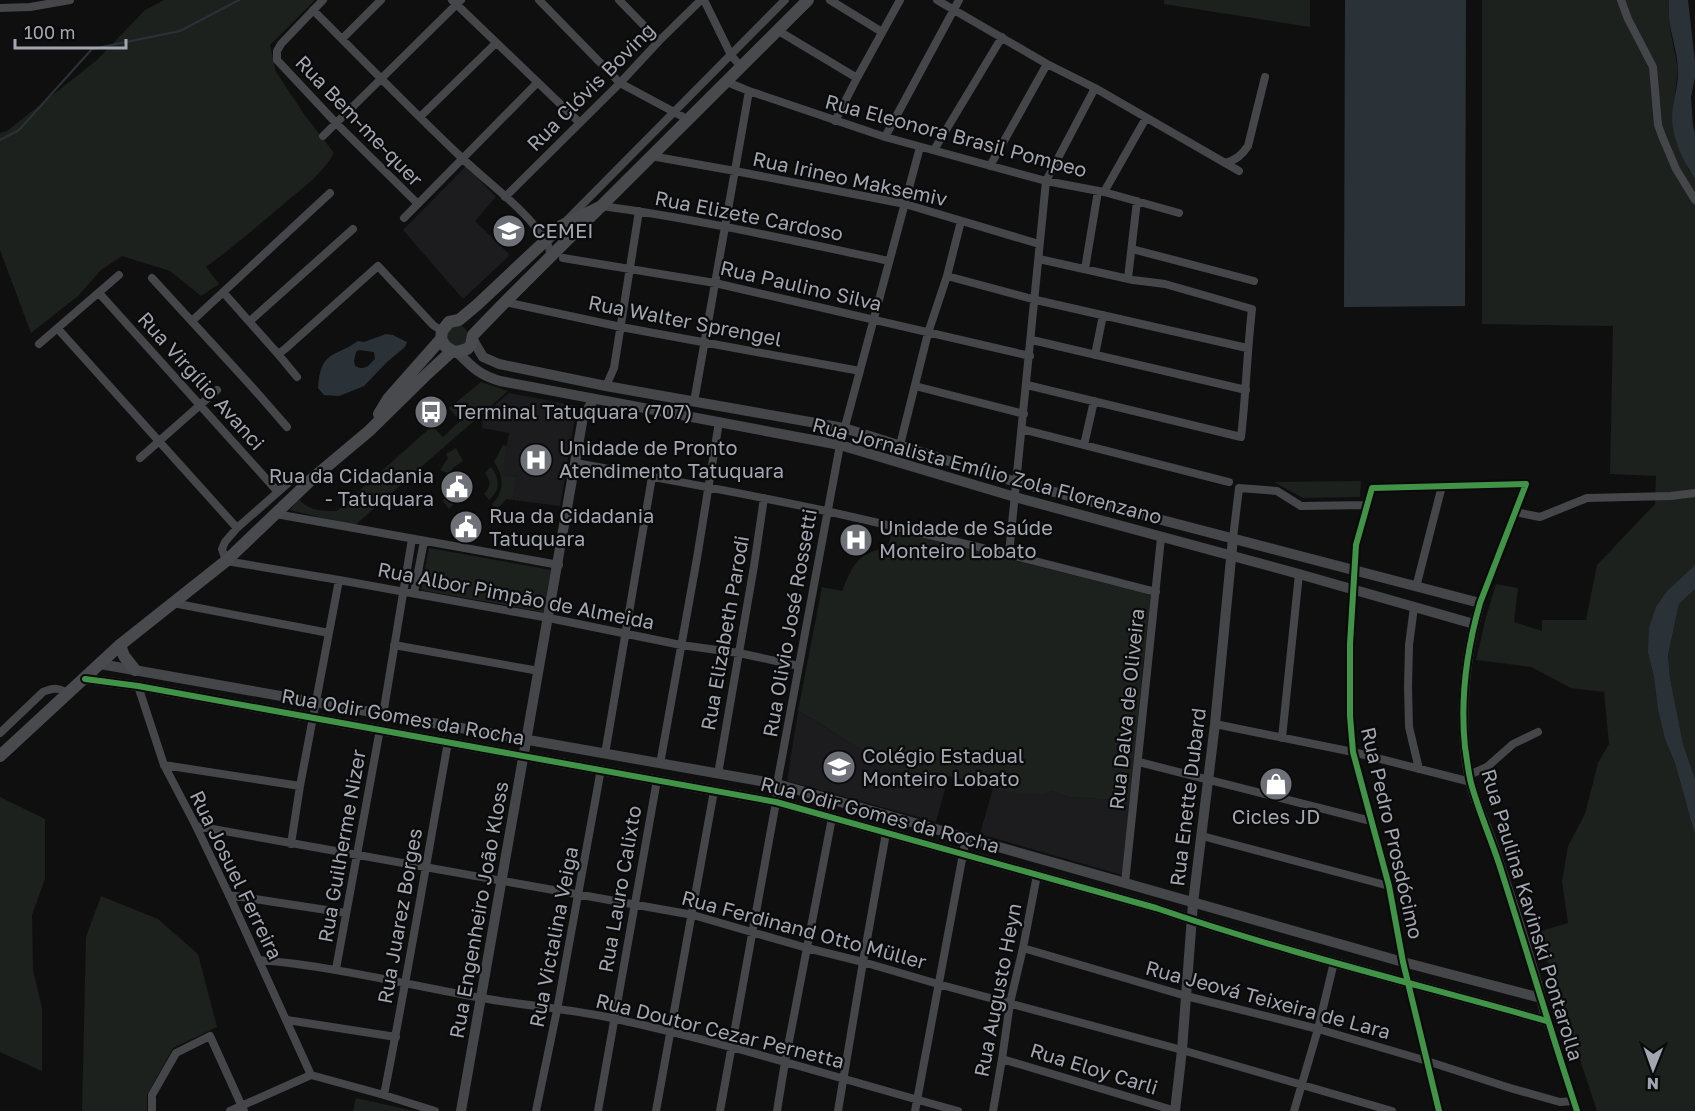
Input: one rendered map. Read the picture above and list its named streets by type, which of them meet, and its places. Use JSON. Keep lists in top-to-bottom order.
{
  "streets": {
    "street": [
      "Rua Clóvis Boving",
      "Rua Bem-me-quer",
      "Rua Eleonora Brasil Pompeo",
      "Rua Irineo Maksemiv",
      "Rua Elizete Cardoso",
      "Rua Paulino Silva",
      "Rua Walter Sprengel",
      "Rua Virgílio Avanci",
      "Rua Jornalista Emílio Zola Florenzano",
      "Rua Albor Pimpão de Almeida",
      "Rua Olivio José Rossetti",
      "Rua Elizabeth Parodi",
      "Rua Dalva de Oliveira",
      "Rua Odir Gomes da Rocha",
      "Rua Enette Dubard",
      "Rua Pedro Prosdócimo",
      "Rua Guilherme Nizer",
      "Rua Josuel Ferreira",
      "Rua Lauro Calixto",
      "Rua Engenheiro João Kloss",
      "Rua Paulina Kavinski Pontarolla",
      "Rua Juarez Borges",
      "Rua Ferdinand Otto Müller",
      "Rua Victalina Veiga",
      "Rua Augusto Heyn",
      "Rua Jeová Teixeira de Lara",
      "Rua Doutor Cezar Pernetta",
      "Rua Eloy Carli"
    ]
  },
  "crossings": [
    ["Rua Eleonora Brasil Pompeo", "Rua Olivio José Rossetti"],
    ["Rua Irineo Maksemiv", "Rua Olivio José Rossetti"],
    ["Rua Elizete Cardoso", "Rua Olivio José Rossetti"],
    ["Rua Paulino Silva", "Rua Olivio José Rossetti"],
    ["Rua Walter Sprengel", "Rua Olivio José Rossetti"],
    ["Rua Jornalista Emílio Zola Florenzano", "Rua Olivio José Rossetti"],
    ["Rua Jornalista Emílio Zola Florenzano", "Rua Dalva de Oliveira"],
    ["Rua Jornalista Emílio Zola Florenzano", "Rua Enette Dubard"],
    ["Rua Jornalista Emílio Zola Florenzano", "Rua Pedro Prosdócimo"],
    ["Rua Jornalista Emílio Zola Florenzano", "Rua Engenheiro João Kloss"],
    ["Rua Jornalista Emílio Zola Florenzano", "Rua Paulina Kavinski Pontarolla"],
    ["Rua Albor Pimpão de Almeida", "Rua Olivio José Rossetti"],
    ["Rua Albor Pimpão de Almeida", "Rua Elizabeth Parodi"],
    ["Rua Albor Pimpão de Almeida", "Rua Engenheiro João Kloss"],
    ["Rua Olivio José Rossetti", "Rua Odir Gomes da Rocha"],
    ["Rua Olivio José Rossetti", "Rua Ferdinand Otto Müller"],
    ["Rua Olivio José Rossetti", "Rua Doutor Cezar Pernetta"],
    ["Rua Elizabeth Parodi", "Rua Odir Gomes da Rocha"],
    ["Rua Dalva de Oliveira", "Rua Odir Gomes da Rocha"],
    ["Rua Odir Gomes da Rocha", "Rua Enette Dubard"],
    ["Rua Odir Gomes da Rocha", "Rua Pedro Prosdócimo"],
    ["Rua Odir Gomes da Rocha", "Rua Guilherme Nizer"],
    ["Rua Odir Gomes da Rocha", "Rua Josuel Ferreira"],
    ["Rua Odir Gomes da Rocha", "Rua Lauro Calixto"],
    ["Rua Odir Gomes da Rocha", "Rua Engenheiro João Kloss"],
    ["Rua Odir Gomes da Rocha", "Rua Paulina Kavinski Pontarolla"],
    ["Rua Odir Gomes da Rocha", "Rua Juarez Borges"],
    ["Rua Odir Gomes da Rocha", "Rua Victalina Veiga"],
    ["Rua Odir Gomes da Rocha", "Rua Augusto Heyn"],
    ["Rua Enette Dubard", "Rua Pedro Prosdócimo"],
    ["Rua Enette Dubard", "Rua Ferdinand Otto Müller"],
    ["Rua Enette Dubard", "Rua Jeová Teixeira de Lara"],
    ["Rua Enette Dubard", "Rua Eloy Carli"],
    ["Rua Pedro Prosdócimo", "Rua Paulina Kavinski Pontarolla"],
    ["Rua Pedro Prosdócimo", "Rua Jeová Teixeira de Lara"],
    ["Rua Guilherme Nizer", "Rua Ferdinand Otto Müller"],
    ["Rua Guilherme Nizer", "Rua Doutor Cezar Pernetta"],
    ["Rua Josuel Ferreira", "Rua Ferdinand Otto Müller"],
    ["Rua Josuel Ferreira", "Rua Doutor Cezar Pernetta"],
    ["Rua Lauro Calixto", "Rua Ferdinand Otto Müller"],
    ["Rua Lauro Calixto", "Rua Doutor Cezar Pernetta"],
    ["Rua Engenheiro João Kloss", "Rua Ferdinand Otto Müller"],
    ["Rua Engenheiro João Kloss", "Rua Doutor Cezar Pernetta"],
    ["Rua Paulina Kavinski Pontarolla", "Rua Jeová Teixeira de Lara"],
    ["Rua Juarez Borges", "Rua Ferdinand Otto Müller"],
    ["Rua Juarez Borges", "Rua Doutor Cezar Pernetta"],
    ["Rua Ferdinand Otto Müller", "Rua Victalina Veiga"],
    ["Rua Ferdinand Otto Müller", "Rua Augusto Heyn"],
    ["Rua Victalina Veiga", "Rua Doutor Cezar Pernetta"],
    ["Rua Augusto Heyn", "Rua Jeová Teixeira de Lara"],
    ["Rua Augusto Heyn", "Rua Eloy Carli"]
  ],
  "places": {
    "school or university": ["CEMEI", "Colégio Estadual Monteiro Lobato"],
    "bus stop": ["Terminal Tatuquara (707)"],
    "hospital": ["Unidade de Pronto Atendimento Tatuquara", "Unidade de Saúde Monteiro Lobato"],
    "public building": ["Rua da Cidadania - Tatuquara", "Rua da Cidadania Tatuquara"],
    "shop": ["Cicles JD"]
  },
  "scale_bar": "100 m",
  "north": "bottom"
}
